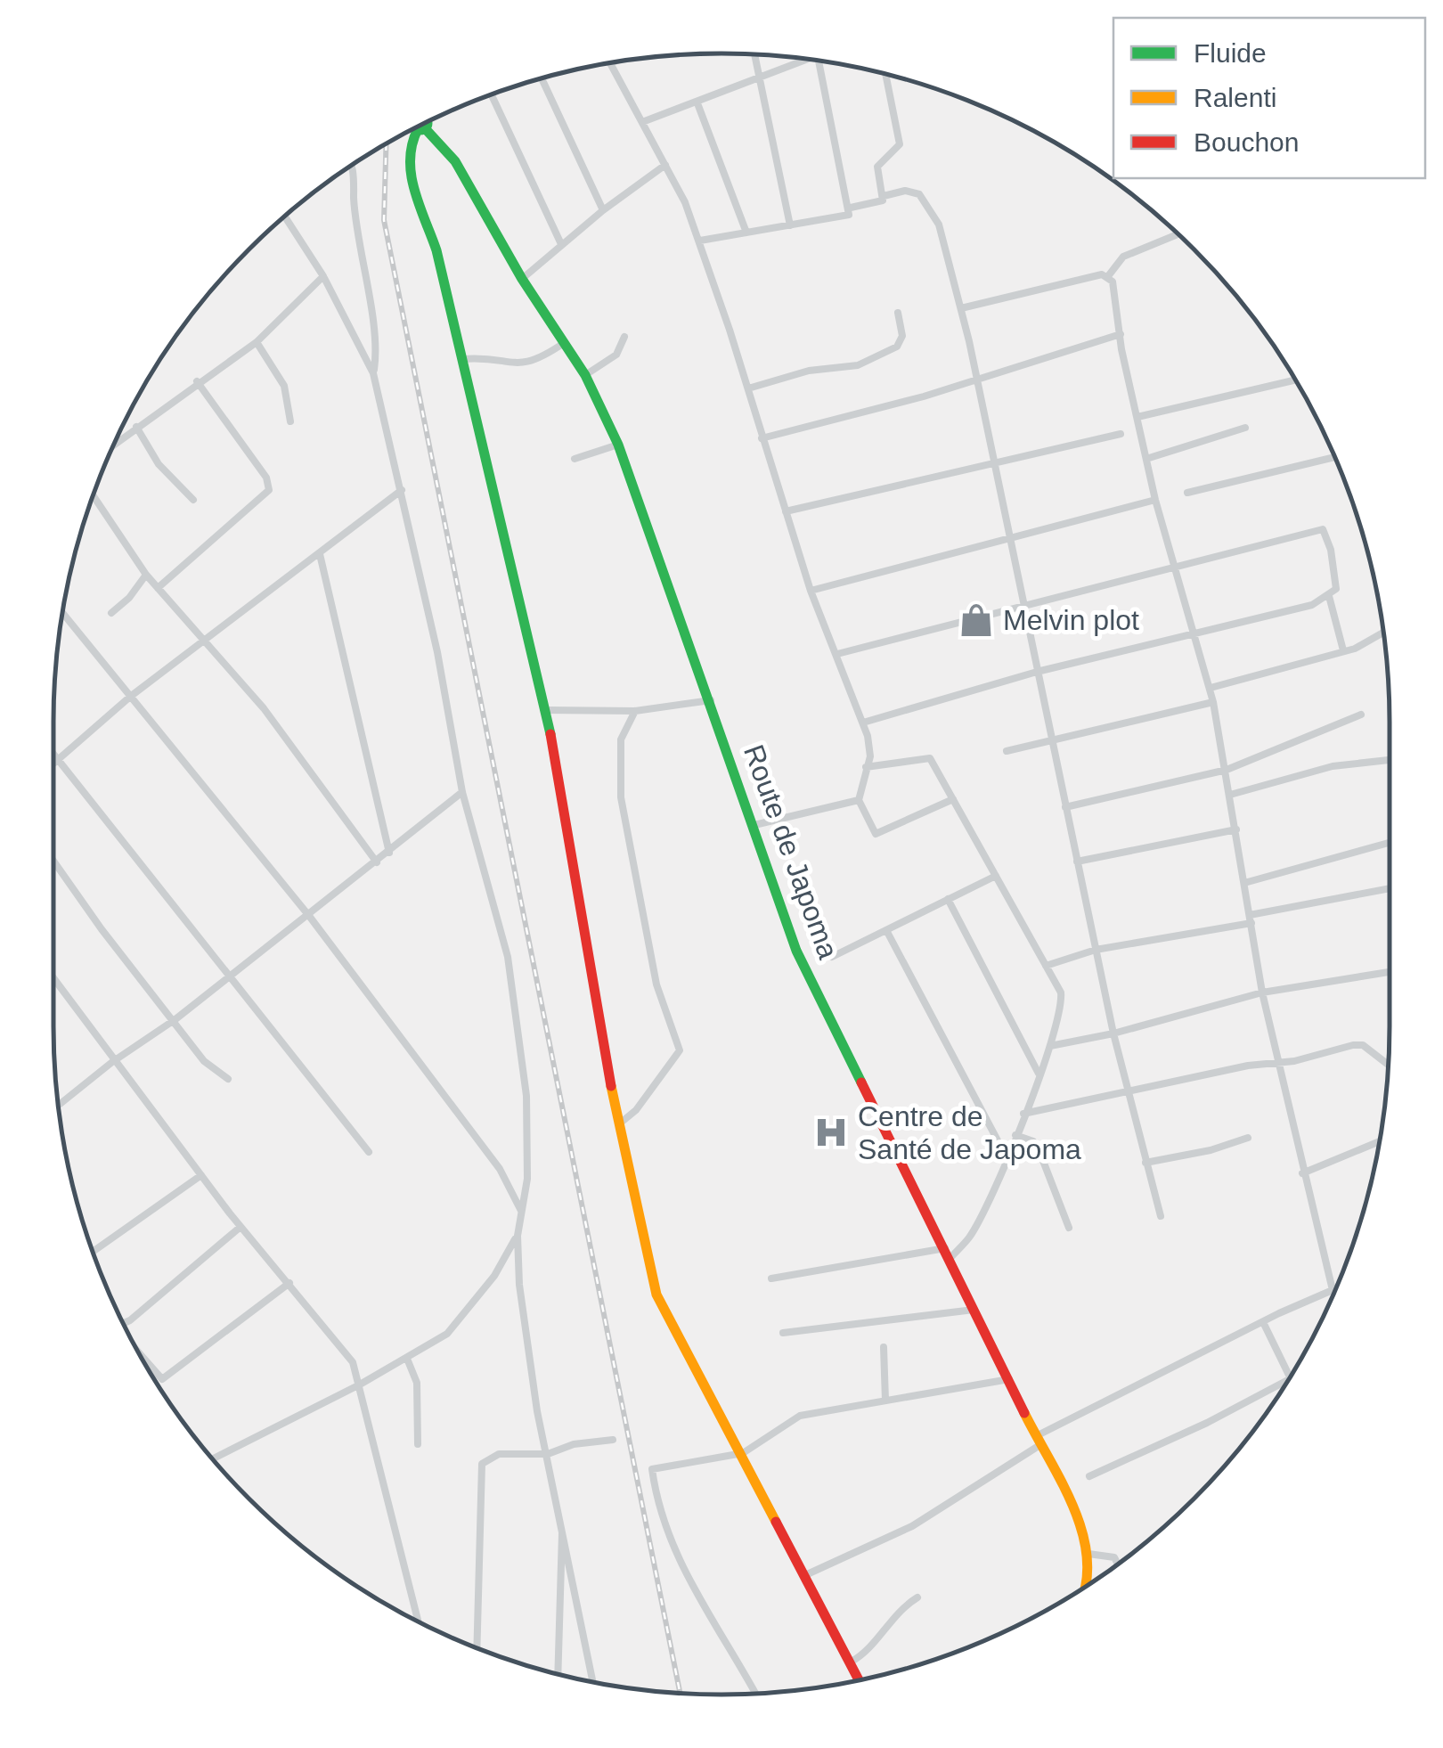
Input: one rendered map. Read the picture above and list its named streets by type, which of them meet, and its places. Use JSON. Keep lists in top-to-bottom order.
{
  "streets": {
    "street": ["Route de Japoma"]
  },
  "places": {
    "shop": ["Melvin plot"],
    "hospital": ["Centre de Santé de Japoma"]
  },
  "legend": ["Fluide", "Ralenti", "Bouchon"]
}
